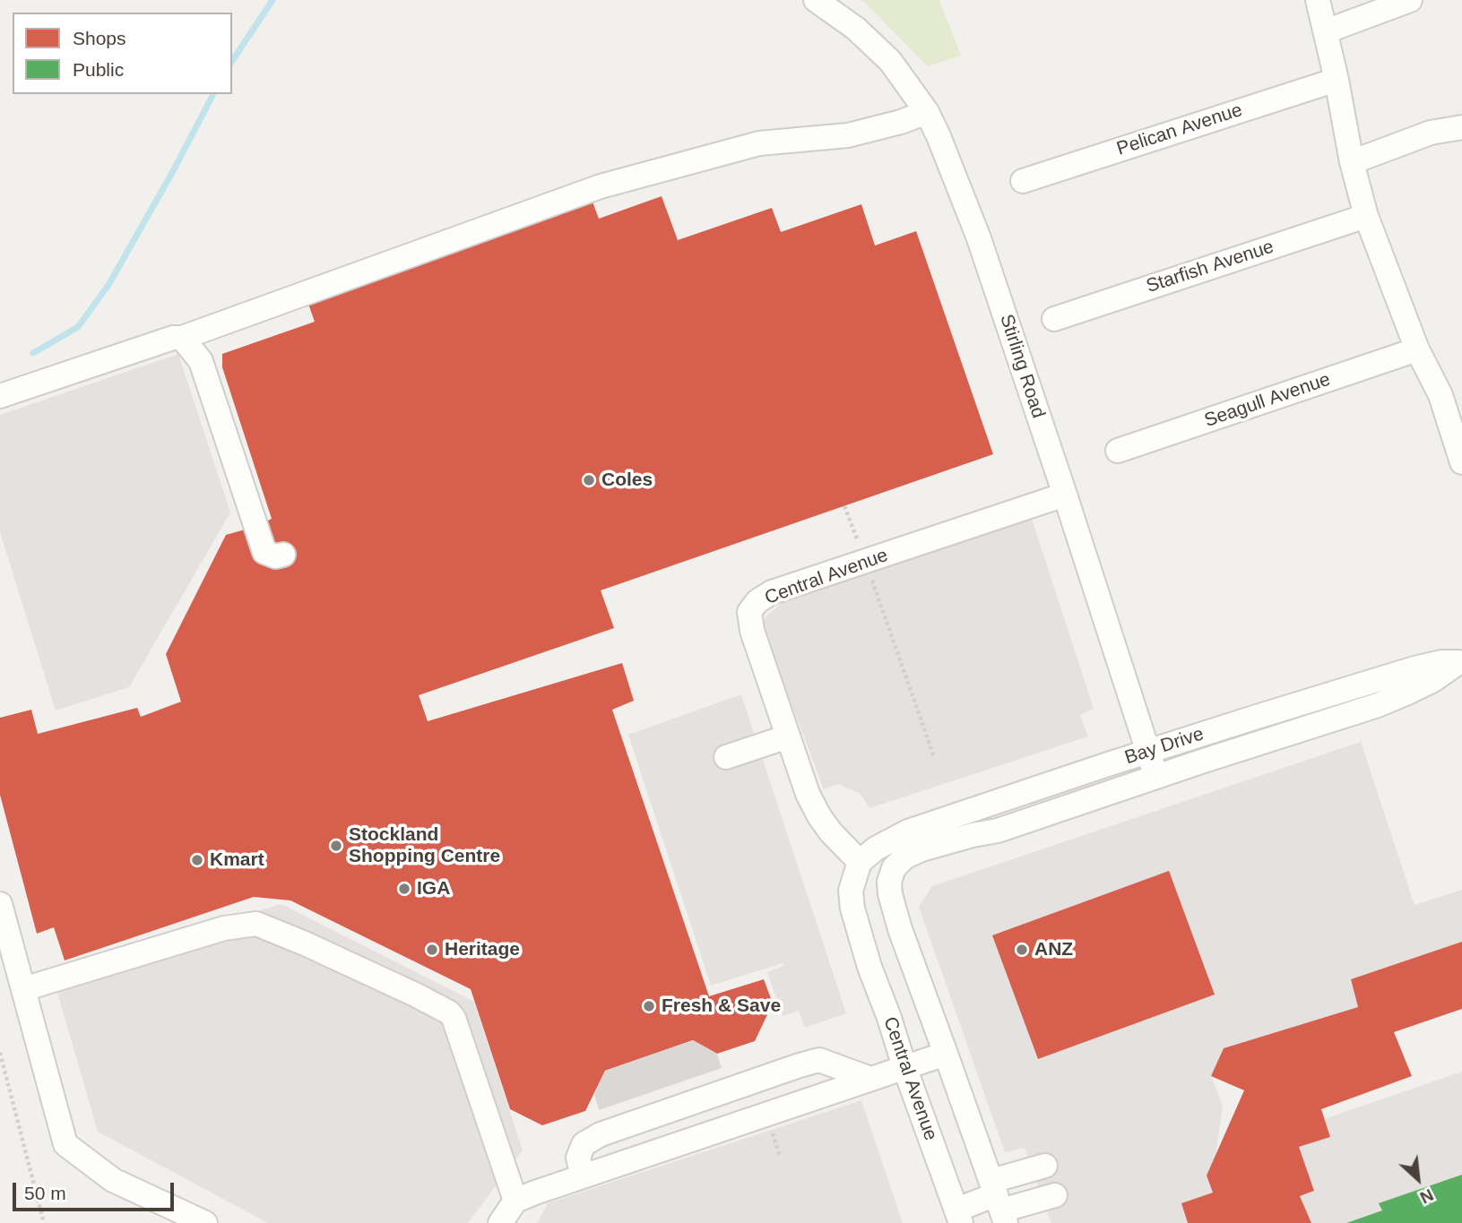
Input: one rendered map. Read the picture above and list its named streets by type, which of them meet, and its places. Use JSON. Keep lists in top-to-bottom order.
{
  "streets": {
    "street": [
      "Pelican Avenue",
      "Starfish Avenue",
      "Stirling Road",
      "Seagull Avenue",
      "Central Avenue",
      "Bay Drive"
    ]
  },
  "crossings": [
    ["Stirling Road", "Central Avenue"],
    ["Stirling Road", "Bay Drive"],
    ["Central Avenue", "Bay Drive"]
  ],
  "places": [
    "Coles",
    "Stockland Shopping Centre",
    "Kmart",
    "IGA",
    "Heritage",
    "ANZ",
    "Fresh & Save"
  ],
  "legend": ["Shops", "Public"],
  "scale_bar": "50 m",
  "north": "bottom right"
}
